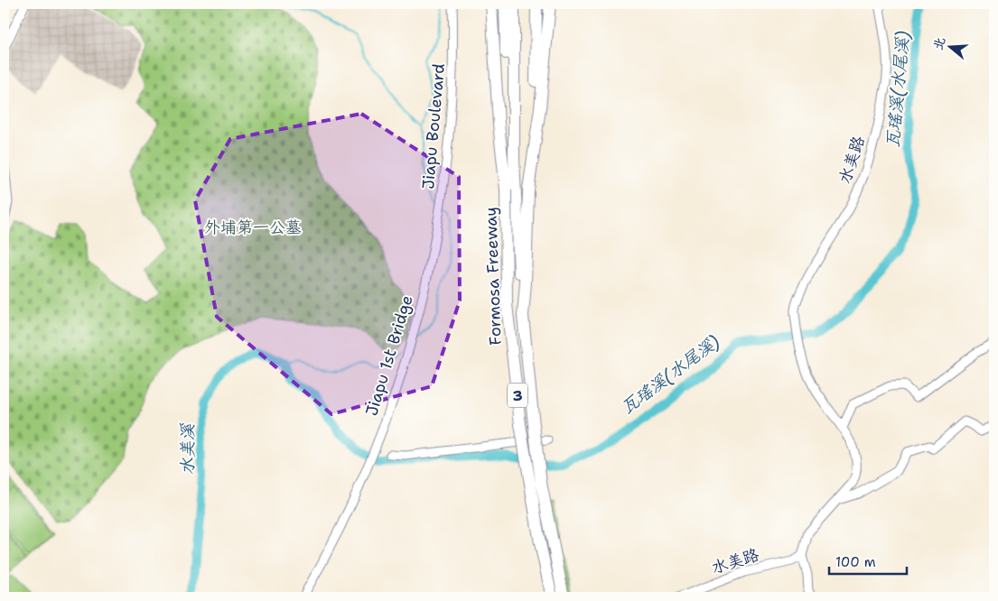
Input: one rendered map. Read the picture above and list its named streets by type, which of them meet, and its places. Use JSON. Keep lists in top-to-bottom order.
{
  "streets": {
    "highway": ["Formosa Freeway", "3"],
    "street": ["Jiapu Boulevard", "水美路", "Jiapu 1st Bridge"]
  },
  "crossings": [
    ["Jiapu Boulevard", "Jiapu 1st Bridge"]
  ],
  "water": ["瓦瑤溪(水尾溪)", "水美溪"],
  "parks": ["外埔第一公墓"],
  "scale_bar": "100 m",
  "north": "left"
}
